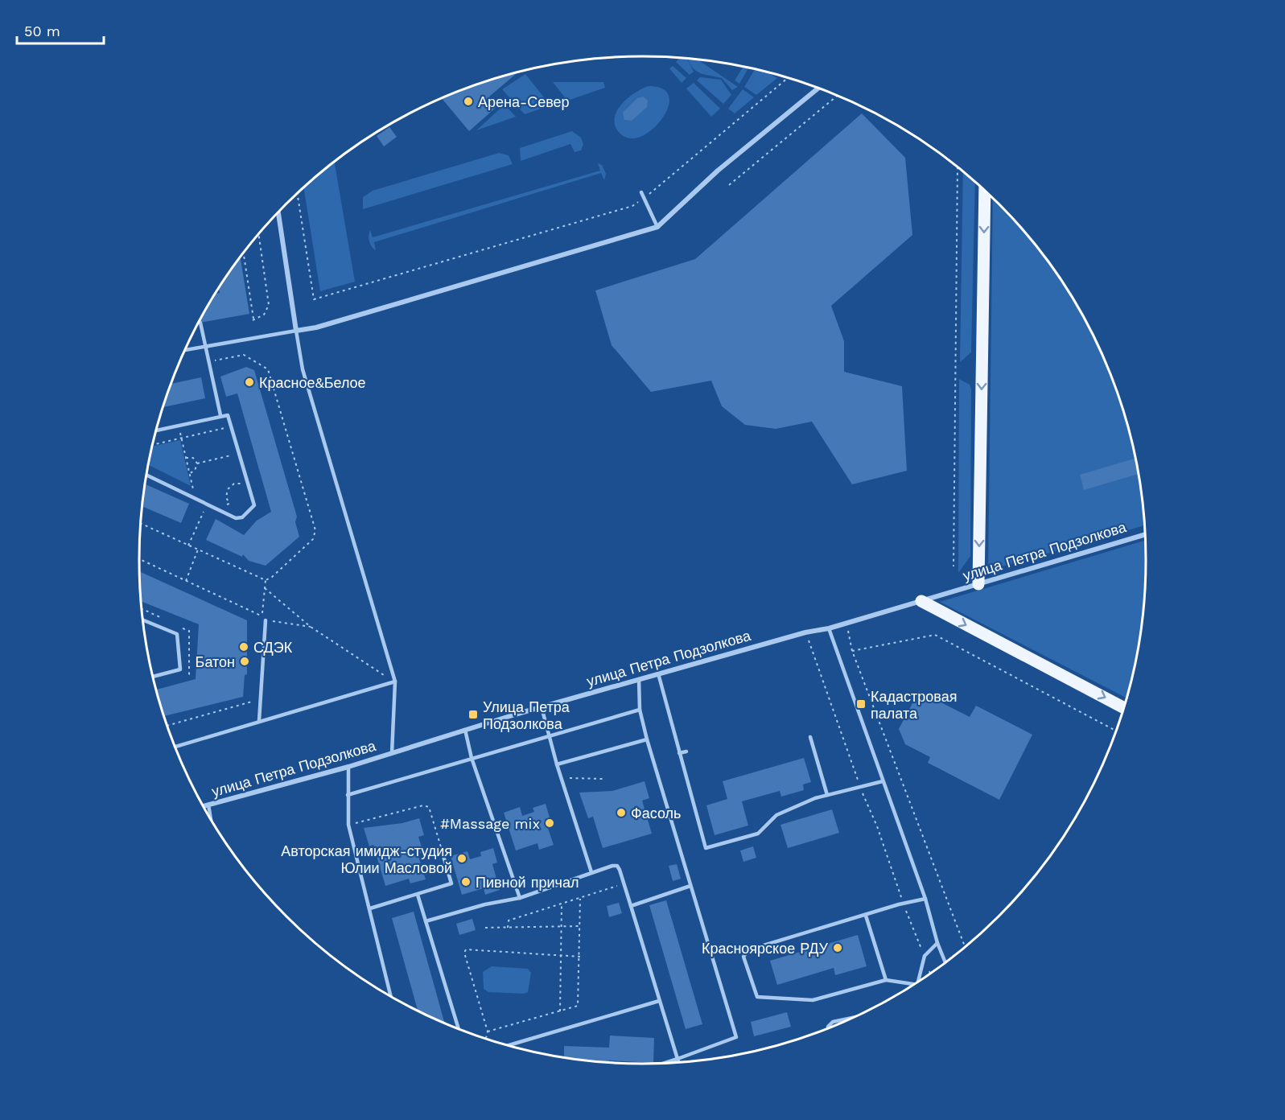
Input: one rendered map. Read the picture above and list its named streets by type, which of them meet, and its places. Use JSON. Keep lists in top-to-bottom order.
{
  "streets": {
    "street": ["улица Петра Подзолкова"]
  },
  "places": {
    "other": [
      "Арена-Север",
      "Красное&Белое",
      "СДЭК",
      "Батон",
      "Фасоль",
      "#Massage mix",
      "Авторская имидж-студия Юлии Масловой",
      "Пивной причал",
      "Красноярское РДУ"
    ],
    "transit": ["Кадастровая палата", "Улица Петра Подзолкова"]
  },
  "scale_bar": "50 m"
}
